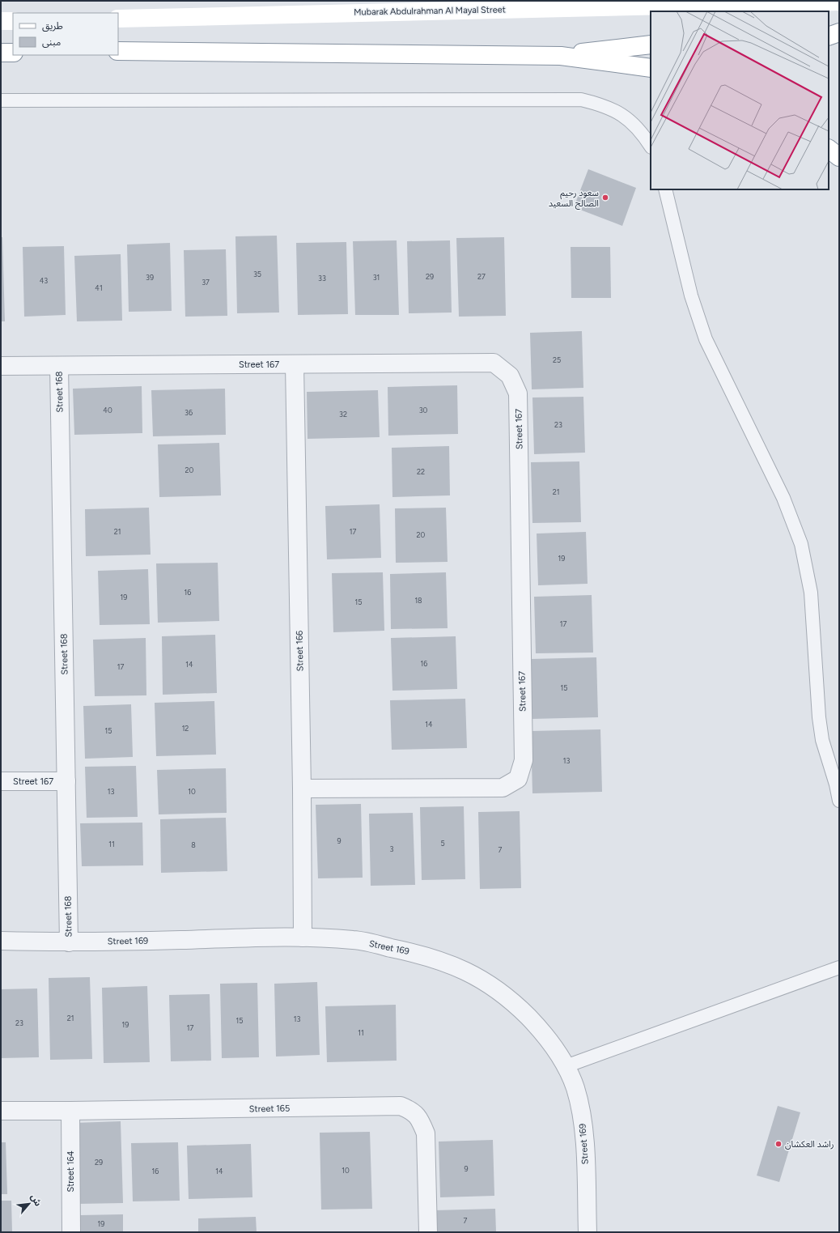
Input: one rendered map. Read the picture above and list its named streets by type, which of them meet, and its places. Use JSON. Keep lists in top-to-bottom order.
{
  "streets": {
    "main road": ["Mubarak Abdulrahman Al Mayal Street"],
    "street": [
      "Street 167",
      "Street 168",
      "Street 166",
      "Street 169",
      "Street 165",
      "Street 164"
    ]
  },
  "crossings": [
    ["Street 167", "Street 168"],
    ["Street 167", "Street 166"],
    ["Street 168", "Street 169"],
    ["Street 166", "Street 169"],
    ["Street 165", "Street 164"]
  ],
  "places": ["سعود رحيم الصالح السعيد", "راشد العكشان"],
  "house_numbers": [
    "35",
    "29",
    "27",
    "39",
    "31",
    "33",
    "43",
    "37",
    "41",
    "25",
    "40",
    "30",
    "36",
    "32",
    "23",
    "20",
    "22",
    "21",
    "21",
    "17",
    "20",
    "19",
    "16",
    "19",
    "18",
    "15",
    "17",
    "16",
    "14",
    "17",
    "15",
    "14",
    "12",
    "15",
    "13",
    "13",
    "10",
    "9",
    "5",
    "11",
    "8",
    "3",
    "7",
    "21",
    "13",
    "15",
    "23",
    "19",
    "17",
    "11",
    "29",
    "9",
    "10",
    "16",
    "14",
    "7",
    "19"
  ],
  "legend": ["طريق", "مبنى"],
  "north": "top right"
}
